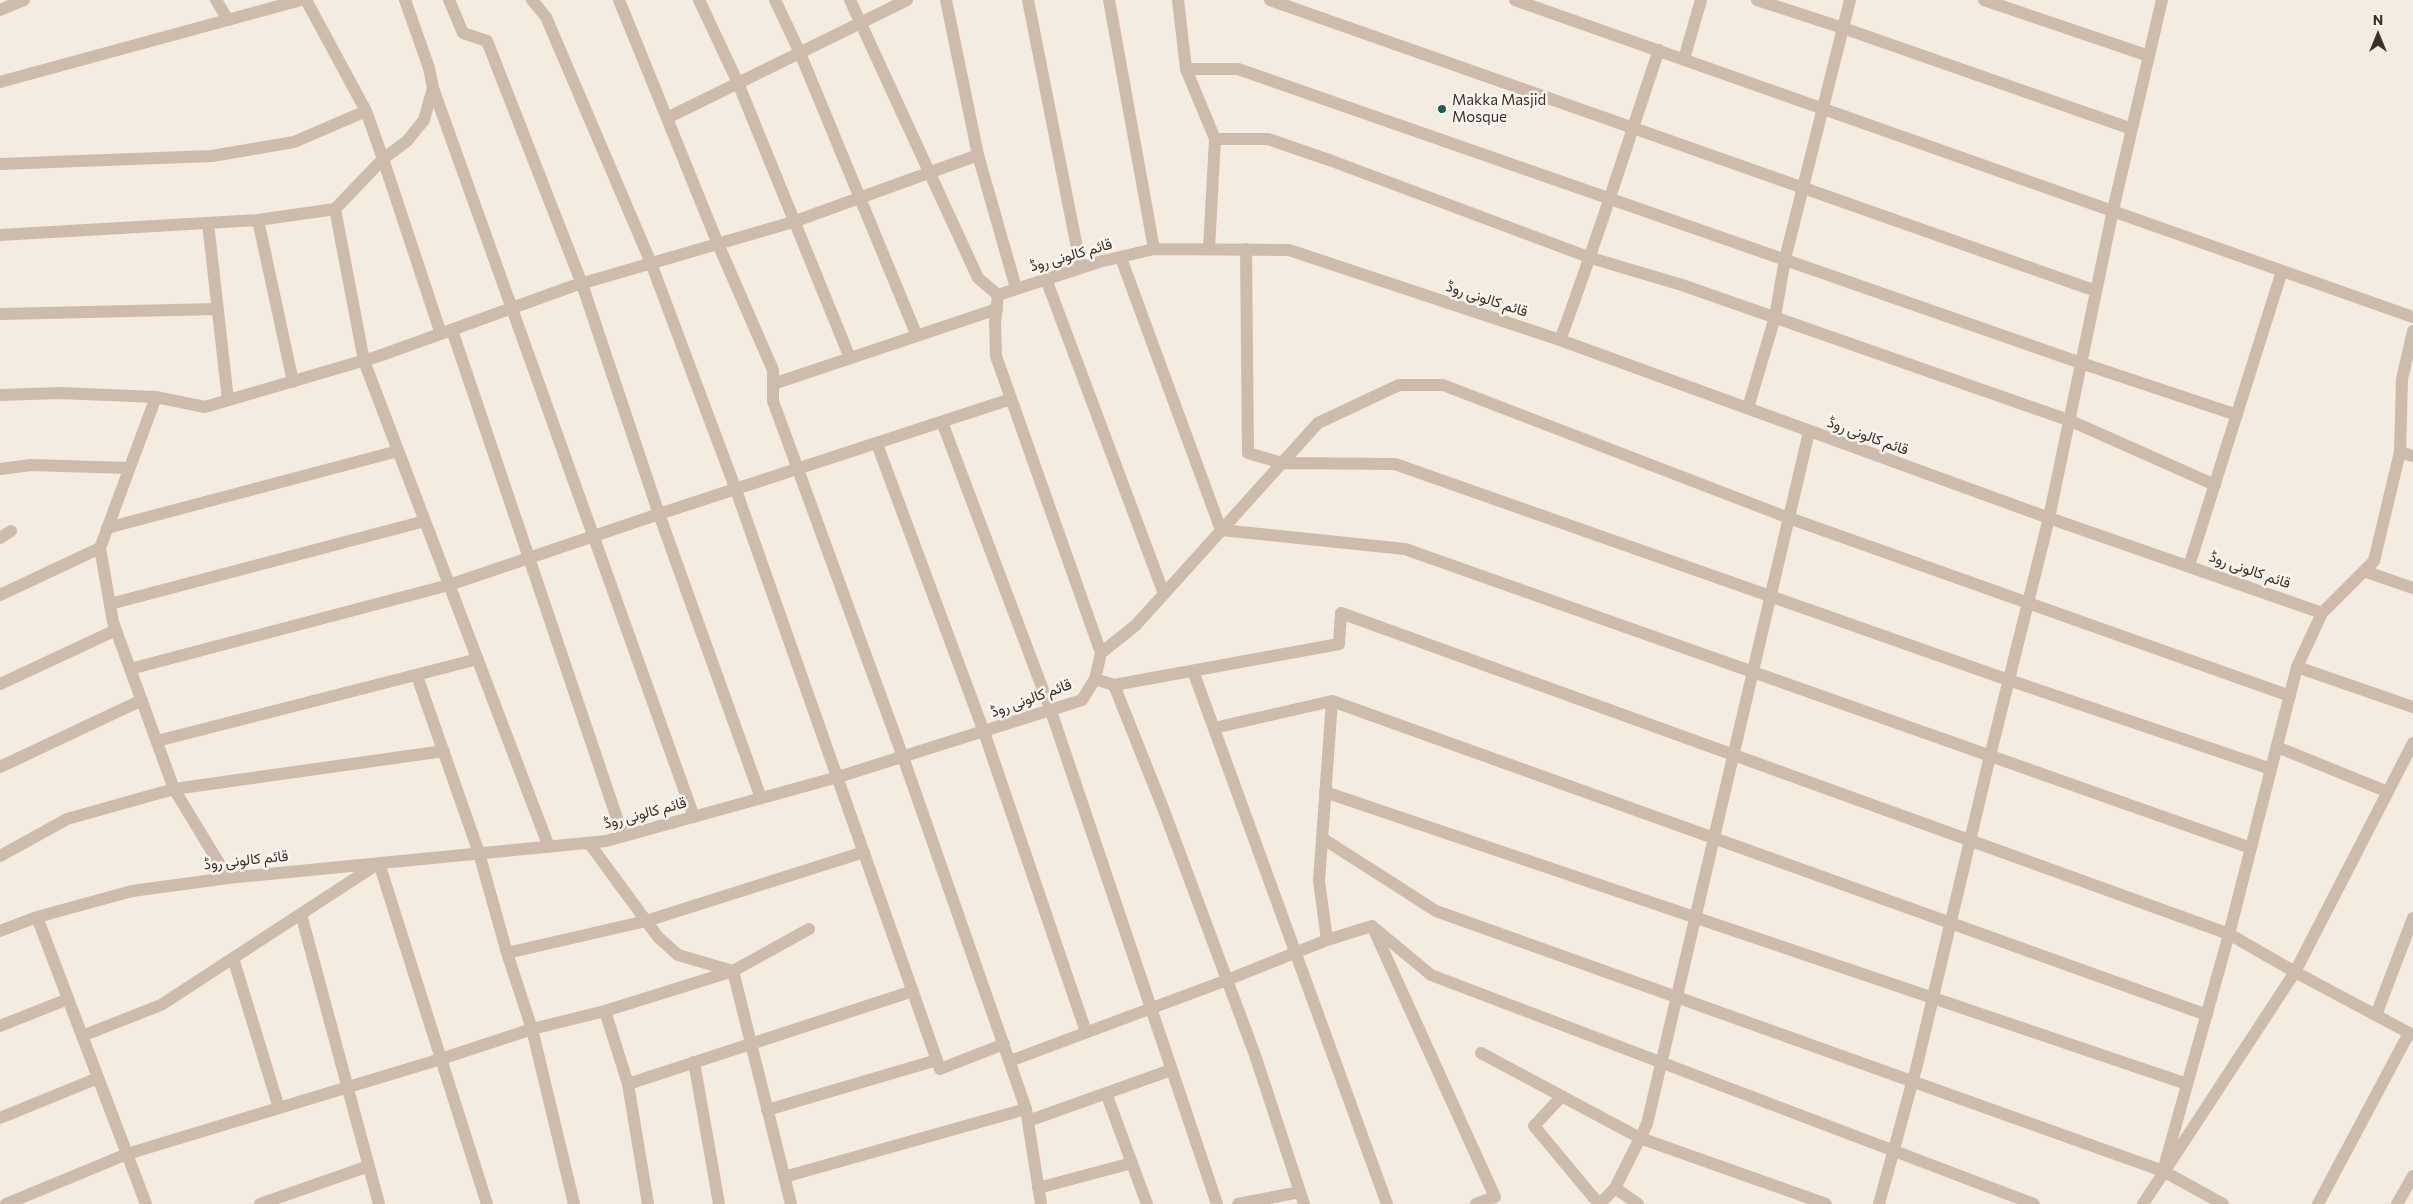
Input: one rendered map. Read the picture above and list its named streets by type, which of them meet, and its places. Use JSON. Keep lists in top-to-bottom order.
{
  "streets": {
    "street": ["قائم کالونی روڈ"]
  },
  "places": ["Makka Masjid Mosque"],
  "north": "top"
}
